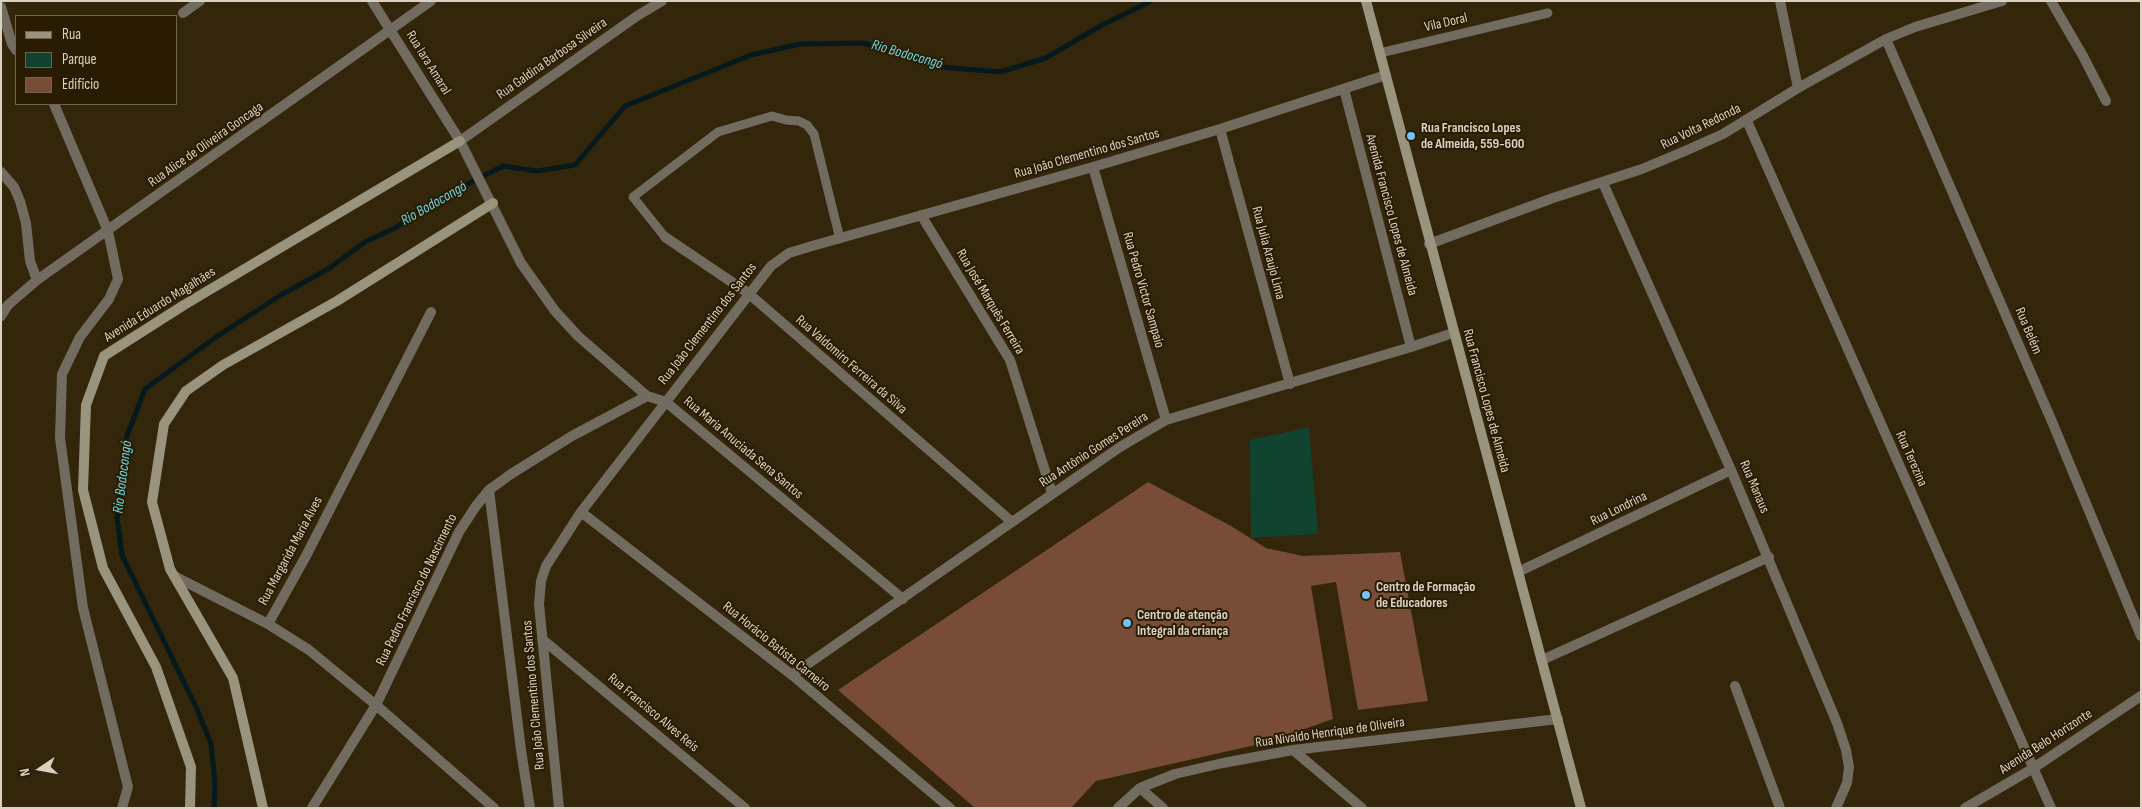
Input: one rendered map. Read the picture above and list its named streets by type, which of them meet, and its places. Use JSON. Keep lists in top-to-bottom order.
{
  "streets": {
    "street": [
      "Rua Galdina Barbosa Silveira",
      "Rua Iara Amaral",
      "Rua Volta Redonda",
      "Rua Alice de Oliveira Goncaga",
      "Rua João Clementino dos Santos",
      "Avenida Francisco Lopes de Almeida",
      "Rua Julia Araujo Lima",
      "Rua Pedro Victor Sampaio",
      "Rua José Marquês Ferreira",
      "Avenida Eduardo Magalhães",
      "Rua Belém",
      "Rua Valdomiro Ferreira da Silva",
      "Rua Francisco Lopes de Almeida",
      "Rua Maria Anuciada Sena Santos",
      "Rua Antônio Gomes Pereira",
      "Rua Terezina",
      "Rua Manaus",
      "Rua Londrina",
      "Rua Margarida Maria Alves",
      "Rua Pedro Francisco do Nascimento",
      "Rua Horácio Batista Carneiro",
      "Rua Francisco Alves Reis",
      "Rua Nivaldo Henrique de Oliveira",
      "Avenida Belo Horizonte"
    ],
    "lane": ["Vila Doral"]
  },
  "crossings": [
    ["Vila Doral", "Rua Francisco Lopes de Almeida"],
    ["Rua Galdina Barbosa Silveira", "Rua Iara Amaral"],
    ["Rua Galdina Barbosa Silveira", "Avenida Eduardo Magalhães"],
    ["Rua Galdina Barbosa Silveira", "Rua Maria Anuciada Sena Santos"],
    ["Rua Iara Amaral", "Rua Alice de Oliveira Goncaga"],
    ["Rua Iara Amaral", "Avenida Eduardo Magalhães"],
    ["Rua Iara Amaral", "Rua Maria Anuciada Sena Santos"],
    ["Rua Volta Redonda", "Rua Belém"],
    ["Rua Volta Redonda", "Rua Francisco Lopes de Almeida"],
    ["Rua Volta Redonda", "Rua Terezina"],
    ["Rua Volta Redonda", "Rua Manaus"],
    ["Rua João Clementino dos Santos", "Avenida Francisco Lopes de Almeida"],
    ["Rua João Clementino dos Santos", "Rua Julia Araujo Lima"],
    ["Rua João Clementino dos Santos", "Rua Pedro Victor Sampaio"],
    ["Rua João Clementino dos Santos", "Rua José Marquês Ferreira"],
    ["Rua João Clementino dos Santos", "Rua Valdomiro Ferreira da Silva"],
    ["Rua João Clementino dos Santos", "Rua Francisco Lopes de Almeida"],
    ["Rua João Clementino dos Santos", "Rua Maria Anuciada Sena Santos"],
    ["Rua João Clementino dos Santos", "Rua Horácio Batista Carneiro"],
    ["Rua João Clementino dos Santos", "Rua Francisco Alves Reis"],
    ["Avenida Francisco Lopes de Almeida", "Rua Antônio Gomes Pereira"],
    ["Rua Julia Araujo Lima", "Rua Antônio Gomes Pereira"],
    ["Rua Pedro Victor Sampaio", "Rua Antônio Gomes Pereira"],
    ["Rua José Marquês Ferreira", "Rua Antônio Gomes Pereira"],
    ["Avenida Eduardo Magalhães", "Rua Maria Anuciada Sena Santos"],
    ["Rua Valdomiro Ferreira da Silva", "Rua Antônio Gomes Pereira"],
    ["Rua Francisco Lopes de Almeida", "Rua Antônio Gomes Pereira"],
    ["Rua Francisco Lopes de Almeida", "Rua Londrina"],
    ["Rua Francisco Lopes de Almeida", "Rua Nivaldo Henrique de Oliveira"],
    ["Rua Maria Anuciada Sena Santos", "Rua Antônio Gomes Pereira"],
    ["Rua Maria Anuciada Sena Santos", "Rua Pedro Francisco do Nascimento"],
    ["Rua Antônio Gomes Pereira", "Rua Horácio Batista Carneiro"],
    ["Rua Terezina", "Avenida Belo Horizonte"],
    ["Rua Manaus", "Rua Londrina"],
    ["Rua Margarida Maria Alves", "Rua Pedro Francisco do Nascimento"]
  ],
  "water": ["Rio Bodocongó"],
  "places": ["Rua Francisco Lopes de Almeida, 559-600", "Centro de Formação de Educadores", "Centro de atenção Integral da criança"],
  "legend": ["Rua", "Parque", "Edifício"],
  "north": "left"
}
